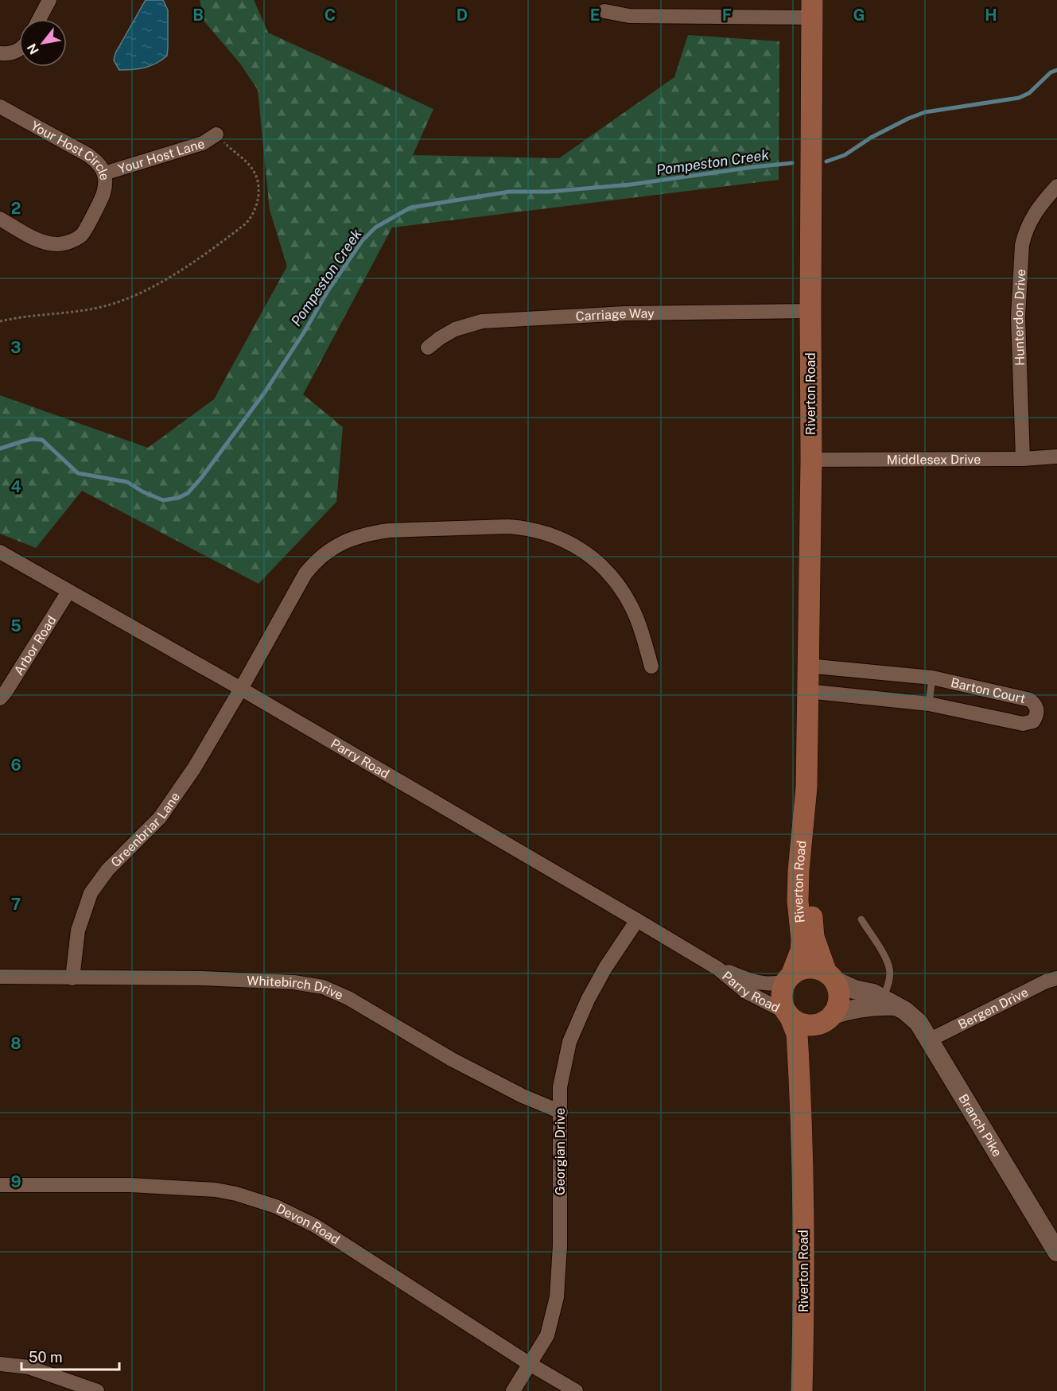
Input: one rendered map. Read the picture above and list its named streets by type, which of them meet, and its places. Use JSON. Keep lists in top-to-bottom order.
{
  "streets": {
    "main road": ["Riverton Road"],
    "street": [
      "Your Host Circle",
      "Your Host Lane",
      "Carriage Way",
      "Hunterdon Drive",
      "Middlesex Drive",
      "Arbor Road",
      "Barton Court",
      "Parry Road",
      "Greenbriar Lane",
      "Whitebirch Drive",
      "Bergen Drive",
      "Branch Pike",
      "Georgian Drive",
      "Devon Road"
    ]
  },
  "crossings": [
    ["Your Host Circle", "Your Host Lane"],
    ["Carriage Way", "Riverton Road"],
    ["Hunterdon Drive", "Middlesex Drive"],
    ["Riverton Road", "Middlesex Drive"],
    ["Riverton Road", "Barton Court"],
    ["Riverton Road", "Parry Road"],
    ["Riverton Road", "Branch Pike"],
    ["Arbor Road", "Parry Road"],
    ["Parry Road", "Greenbriar Lane"],
    ["Parry Road", "Branch Pike"],
    ["Parry Road", "Georgian Drive"],
    ["Greenbriar Lane", "Whitebirch Drive"],
    ["Whitebirch Drive", "Georgian Drive"],
    ["Bergen Drive", "Branch Pike"],
    ["Georgian Drive", "Devon Road"]
  ],
  "water": ["Pompeston Creek"],
  "scale_bar": "50 m",
  "north": "bottom left",
  "grid": {
    "columns": [
      "B",
      "C",
      "D",
      "E",
      "F",
      "G",
      "H"
    ],
    "rows": [
      "2",
      "3",
      "4",
      "5",
      "6",
      "7",
      "8",
      "9"
    ]
  }
}
